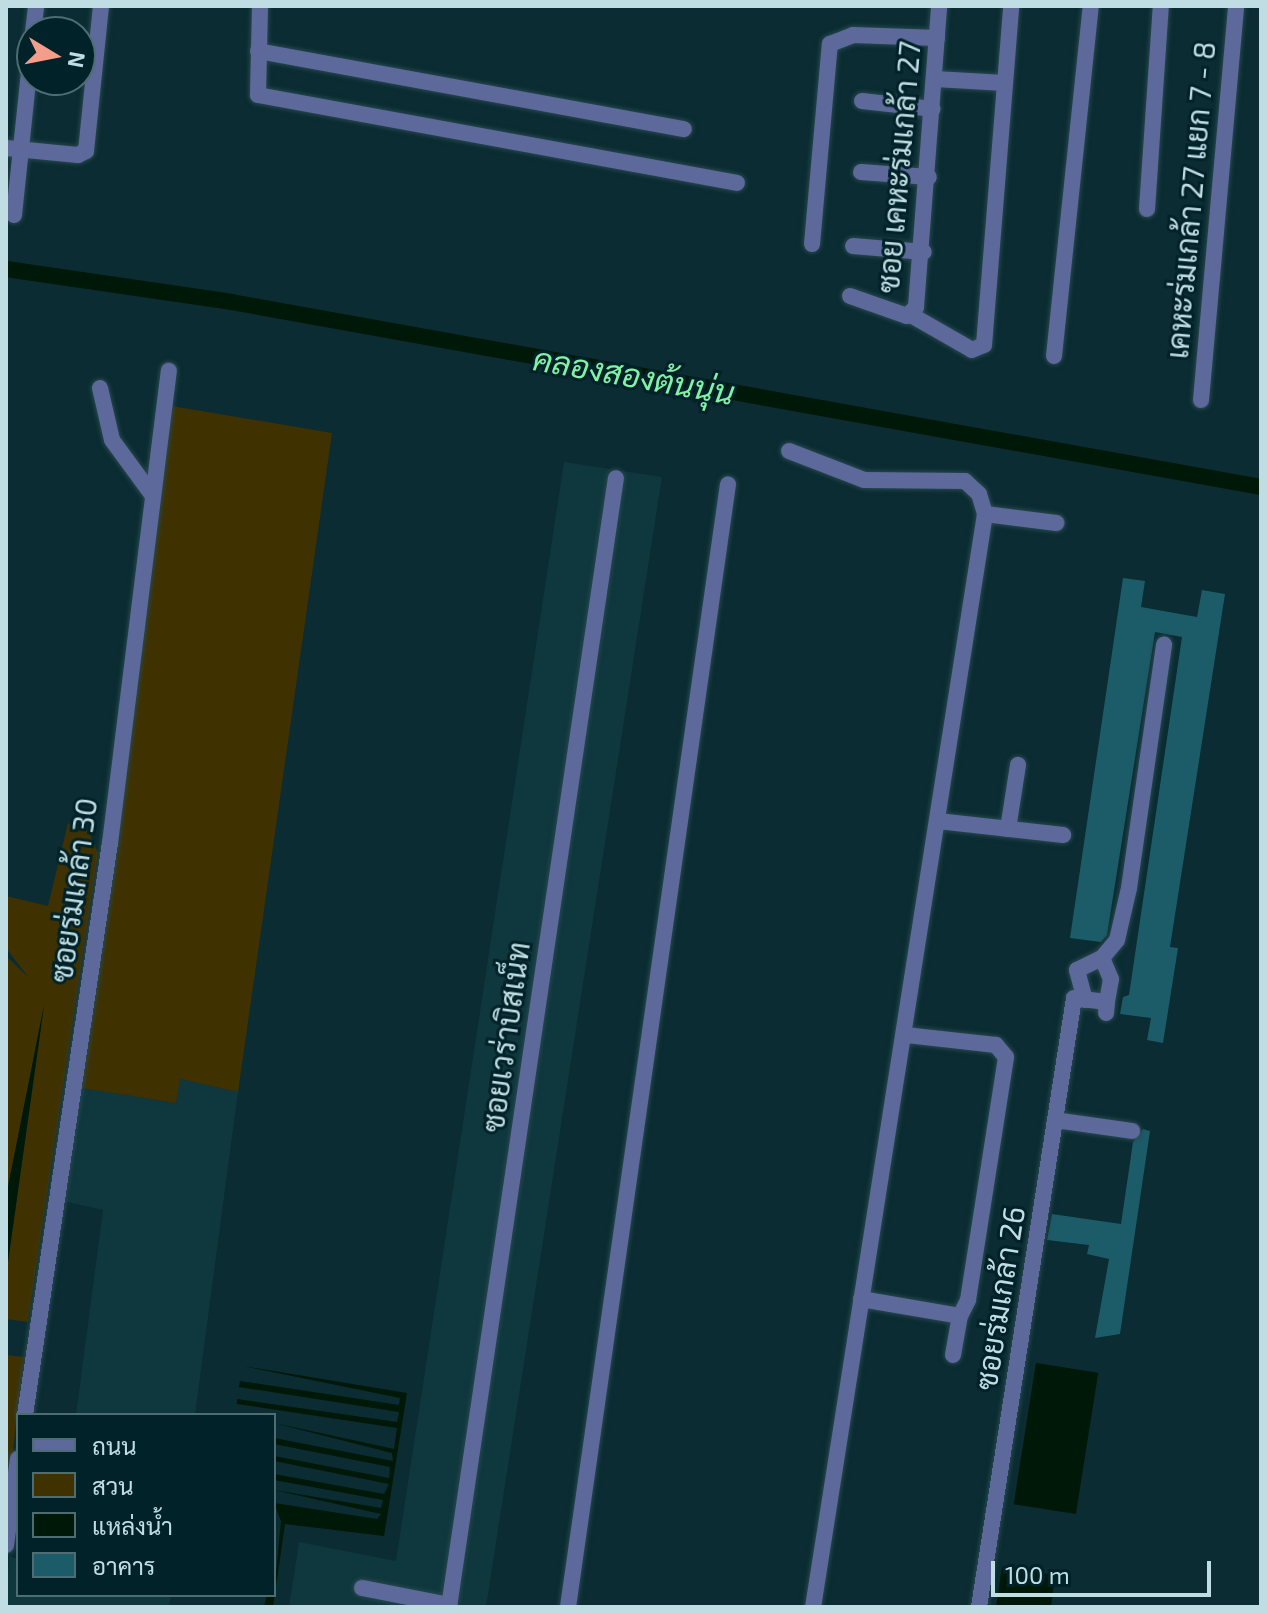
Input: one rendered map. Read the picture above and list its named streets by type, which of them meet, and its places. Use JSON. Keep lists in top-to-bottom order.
{
  "streets": {
    "street": [
      "ซอย เคหะร่มเกล้า 27",
      "เคหะร่มเกล้า 27 แยก 7 - 8",
      "ซอยร่มเกล้า 30",
      "ซอยเวร่าบิสเน็ท",
      "ซอยร่มเกล้า 26"
    ]
  },
  "water": ["คลองสองต้นนุ่น"],
  "legend": [
    "ถนน",
    "สวน",
    "แหล่งน้ำ",
    "อาคาร"
  ],
  "scale_bar": "100 m",
  "north": "right"
}
